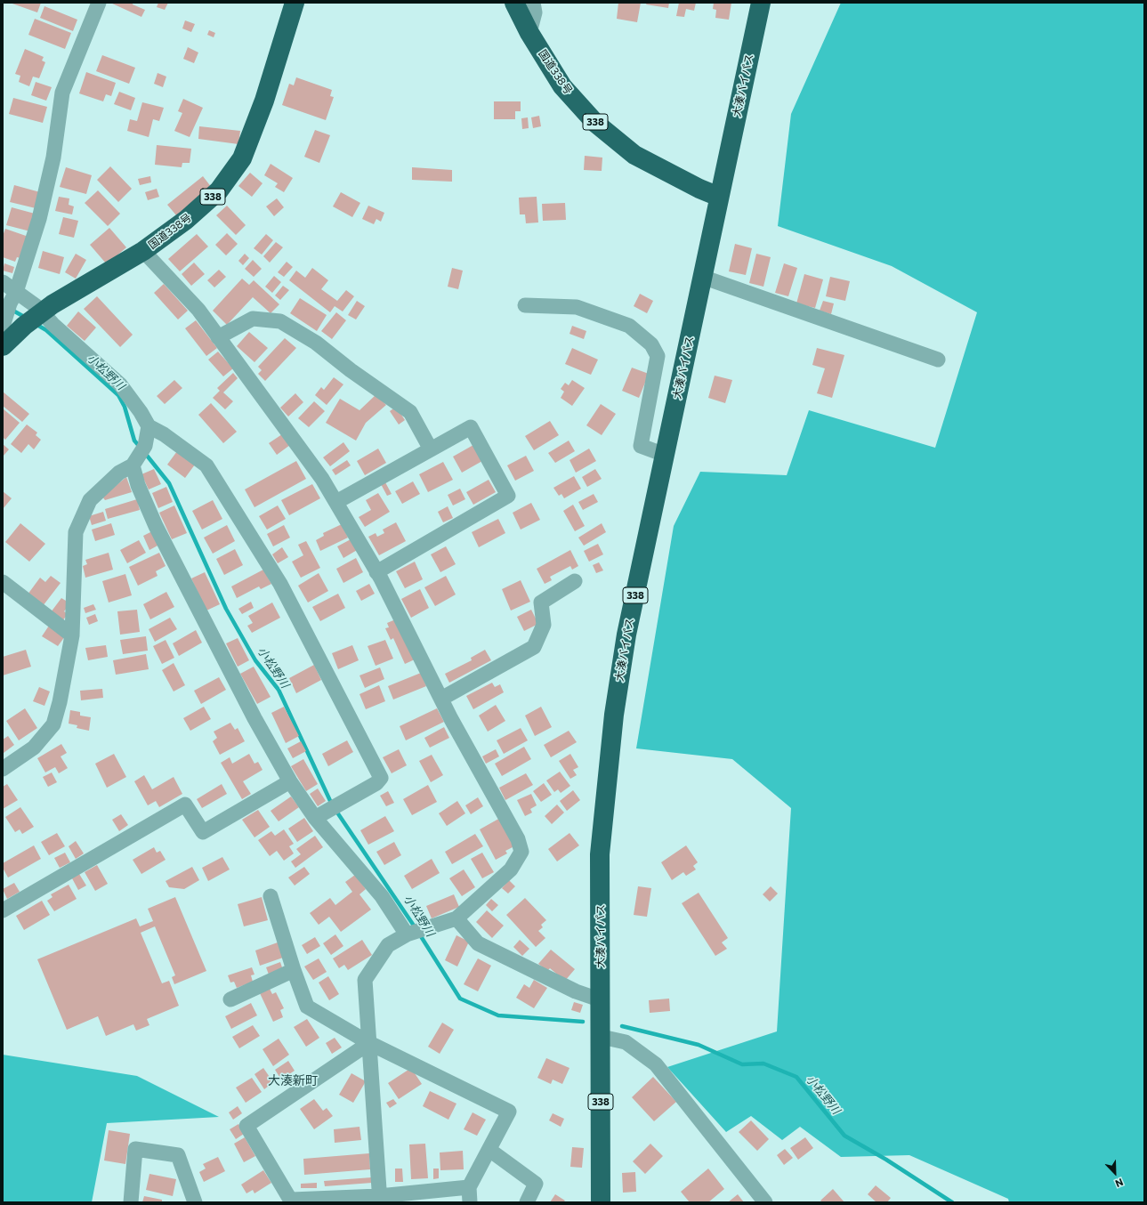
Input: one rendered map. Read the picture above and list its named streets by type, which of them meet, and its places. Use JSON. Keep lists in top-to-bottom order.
{
  "streets": {
    "highway": ["国道338号", "大湊バイパス", "338"]
  },
  "crossings": [
    ["国道338号", "大湊バイパス"]
  ],
  "districts": ["大湊新町"],
  "water": ["小松野川"],
  "north": "bottom right"
}
